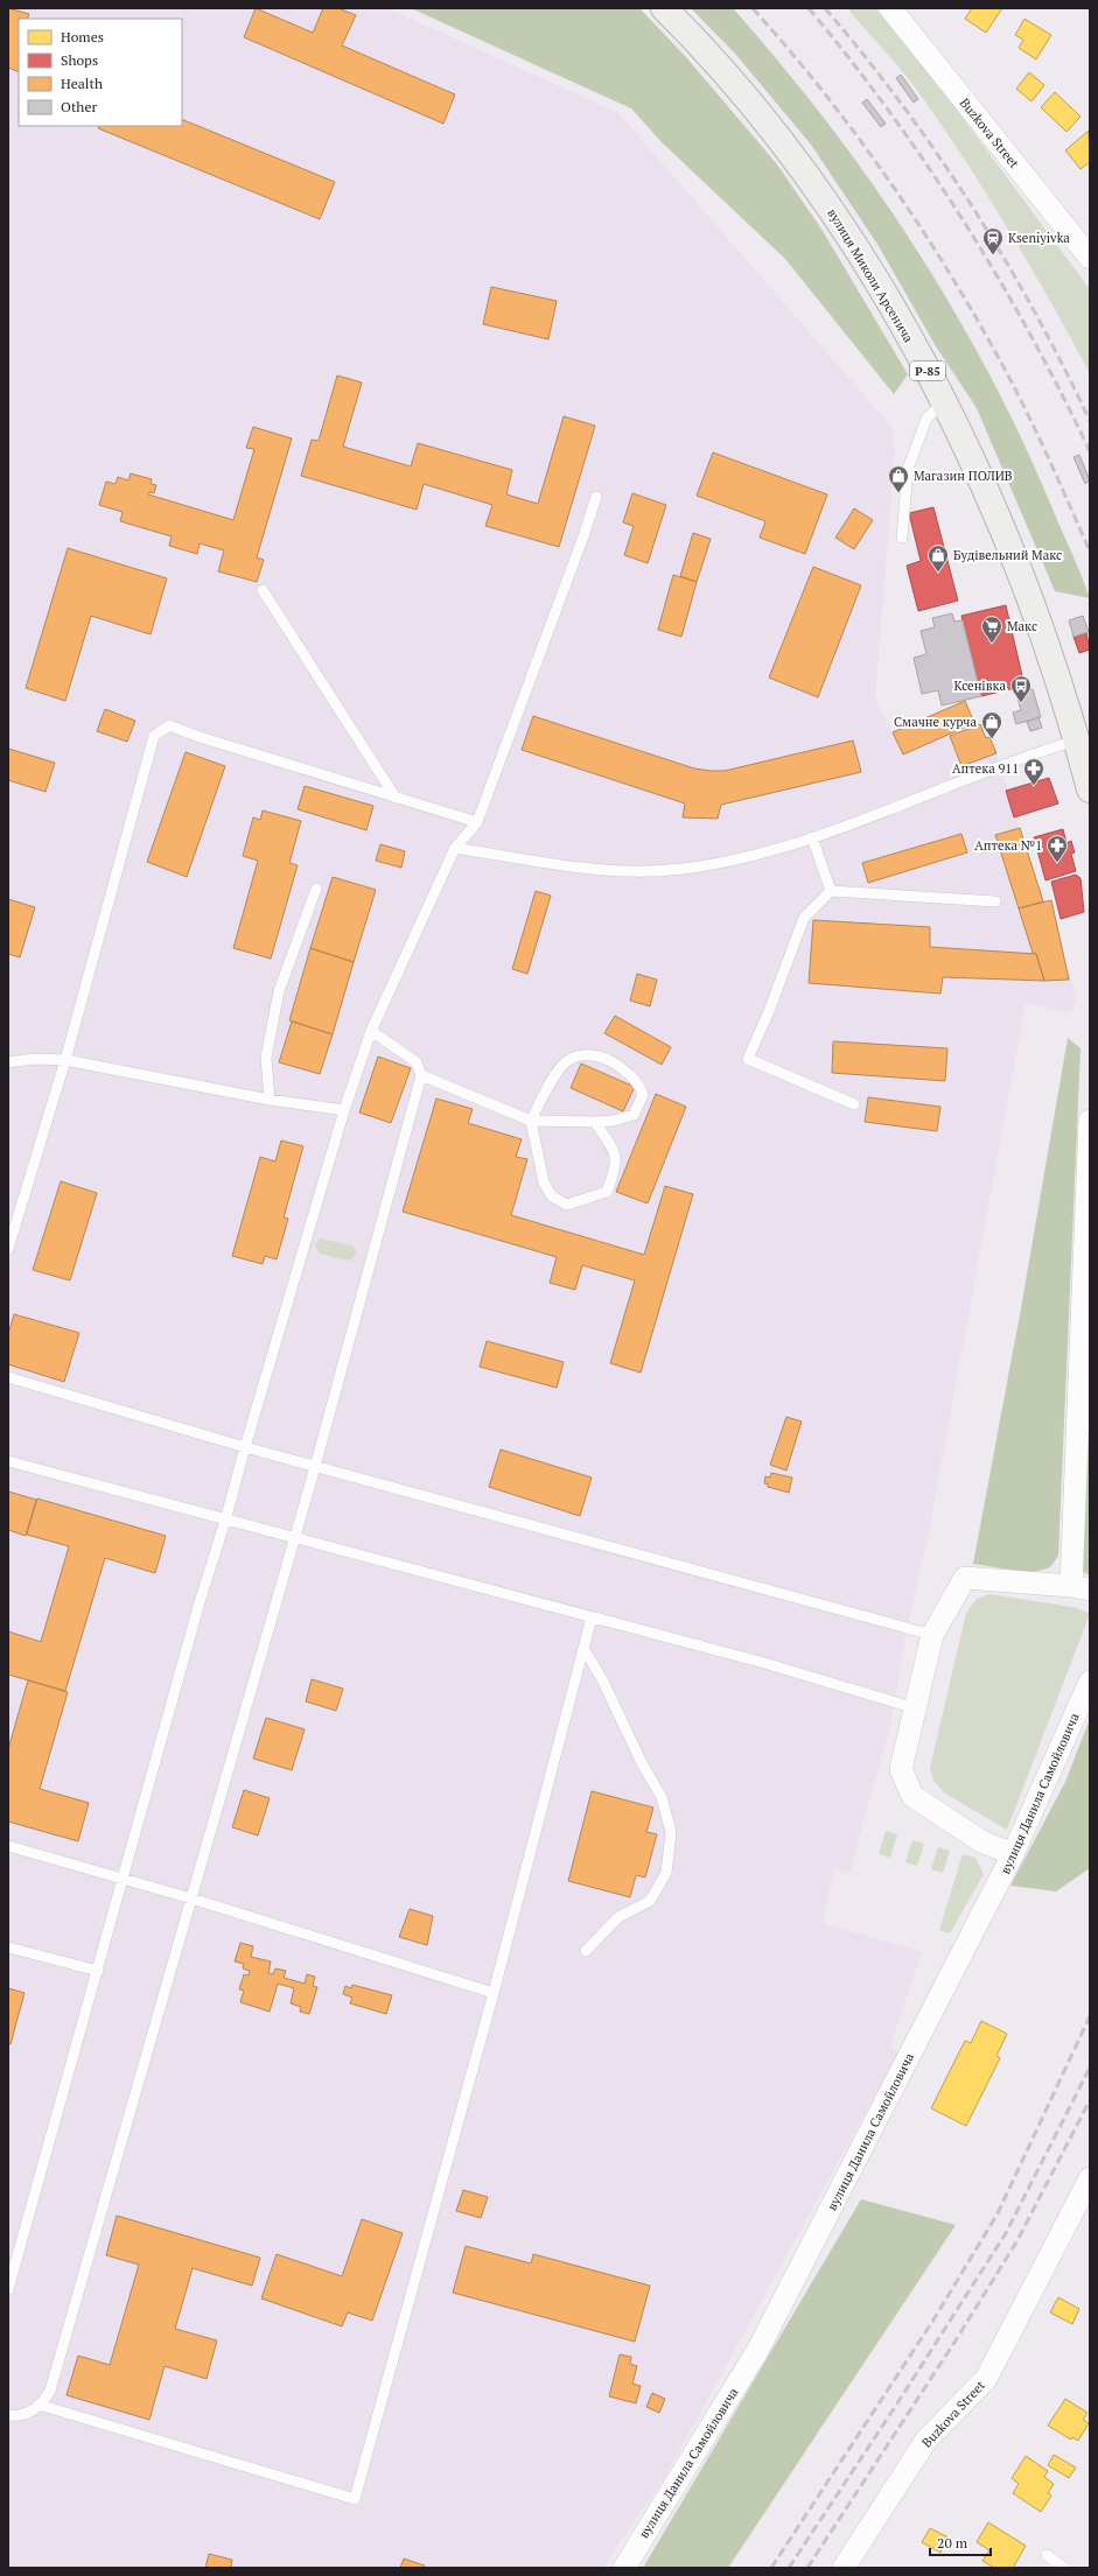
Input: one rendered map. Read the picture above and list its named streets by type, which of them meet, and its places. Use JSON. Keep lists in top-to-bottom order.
{
  "streets": {
    "main road": ["вулиця Миколи Арсенича", "Р-85"],
    "street": ["Buzkova Street", "вулиця Данила Самойловича"]
  },
  "places": {
    "station": ["Kseniyivka"],
    "shop": ["Магазин ПОЛИВ", "Будівельний Макс", "Смачне курча"],
    "supermarket": ["Макс"],
    "bus stop": ["Ксенівка"],
    "pharmacy": ["Аптека 911", "Аптека №1"]
  },
  "legend": [
    "Homes",
    "Shops",
    "Health",
    "Other"
  ],
  "scale_bar": "20 m"
}
